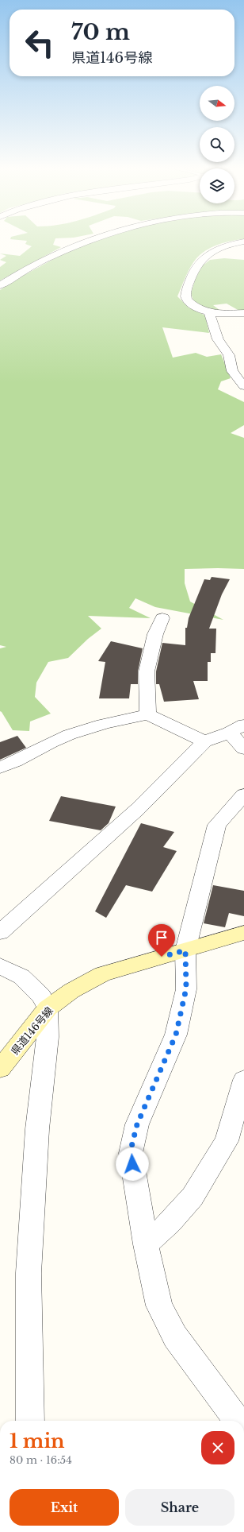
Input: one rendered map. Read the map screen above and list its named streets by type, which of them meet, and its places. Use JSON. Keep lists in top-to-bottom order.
{
  "streets": {
    "main road": ["県道146号線"]
  },
  "north": "right",
  "page": {
    "turn": ["70 m", "県道146号線"],
    "heading": ["1 min", "80 m · 16:54"],
    "buttons": ["Exit", "Share"]
  }
}
